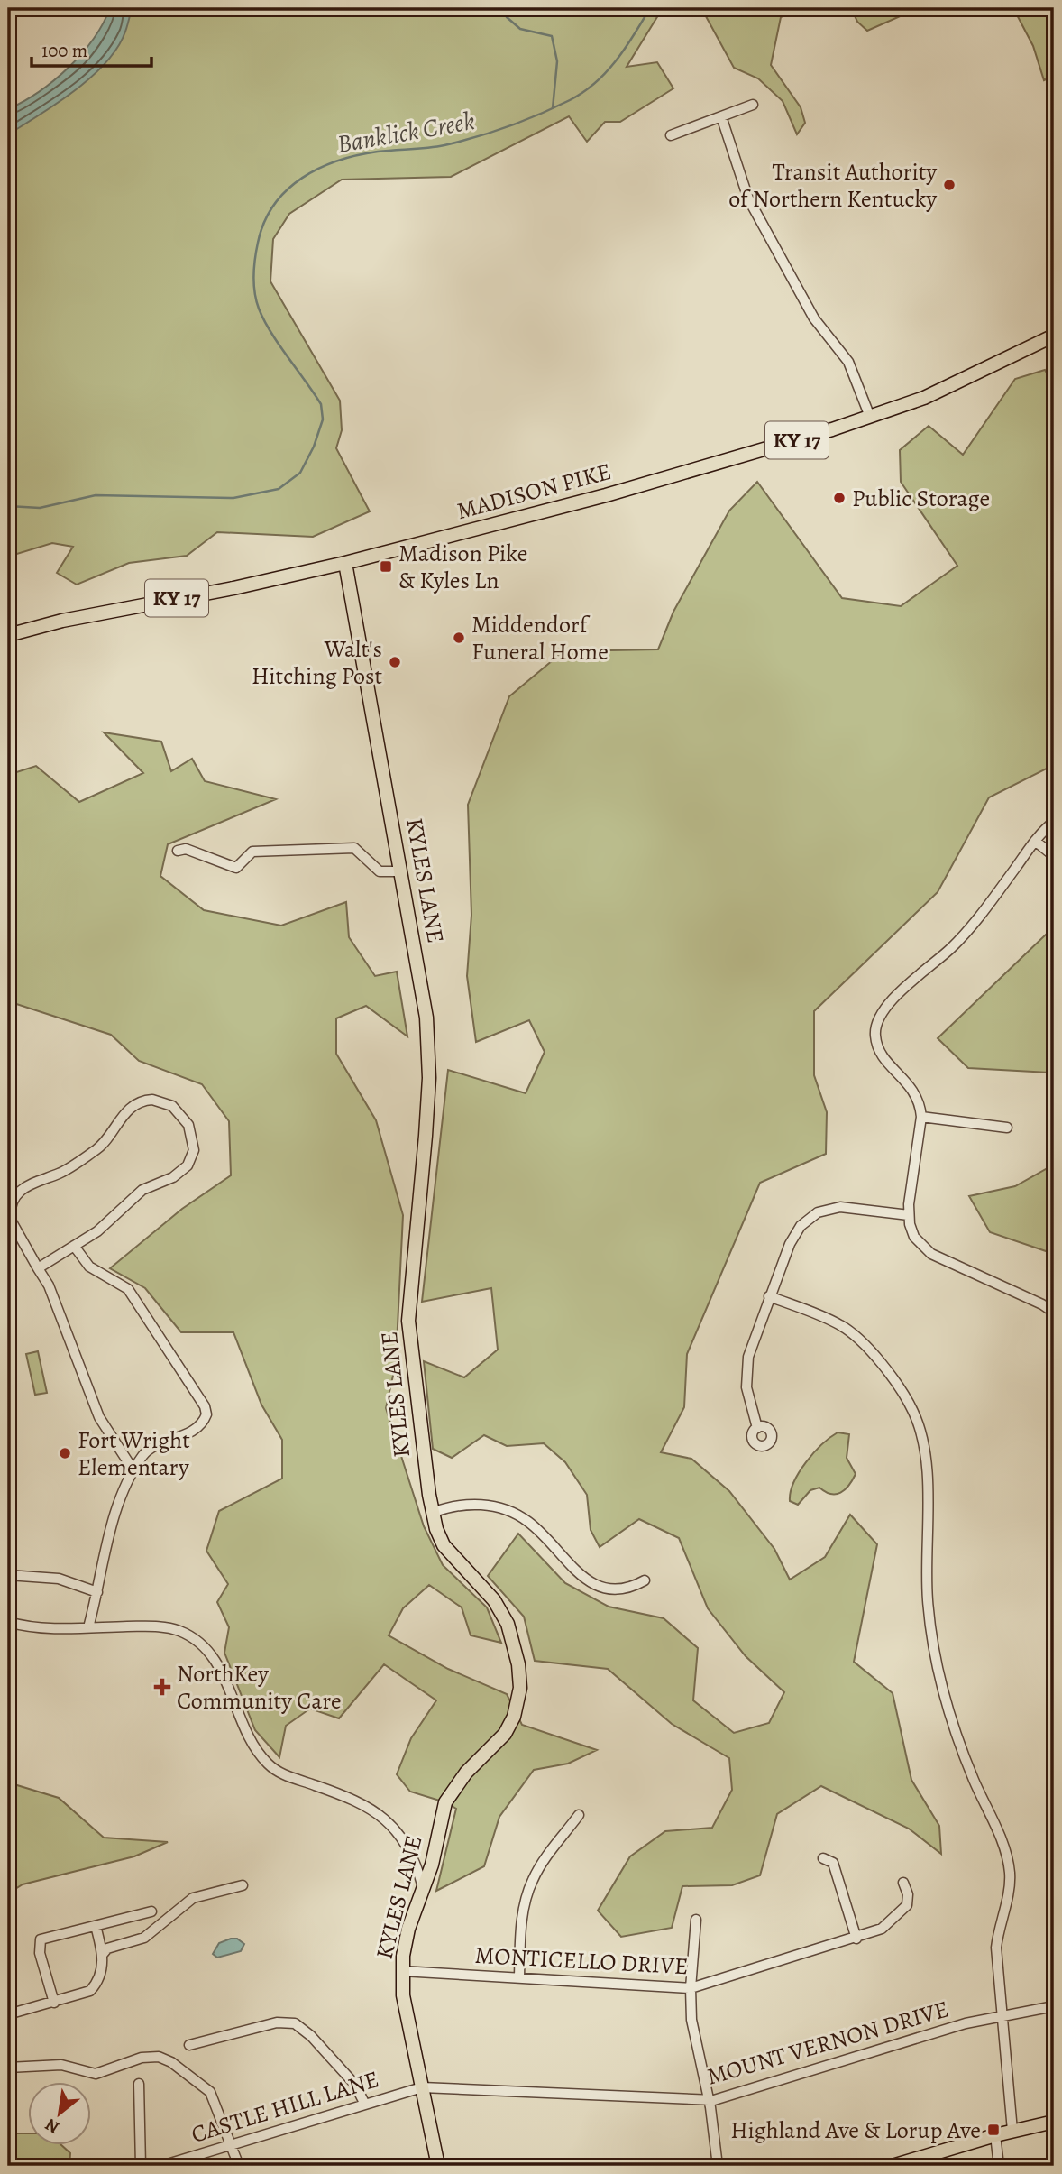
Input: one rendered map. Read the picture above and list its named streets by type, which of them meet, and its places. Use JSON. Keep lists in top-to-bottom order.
{
  "streets": {
    "main road": ["KY 17", "MADISON PIKE", "KYLES LANE"],
    "street": ["MONTICELLO DRIVE", "MOUNT VERNON DRIVE", "CASTLE HILL LANE"]
  },
  "crossings": [
    ["MADISON PIKE", "KYLES LANE"],
    ["KYLES LANE", "MONTICELLO DRIVE"],
    ["KYLES LANE", "MOUNT VERNON DRIVE"],
    ["KYLES LANE", "CASTLE HILL LANE"],
    ["MOUNT VERNON DRIVE", "CASTLE HILL LANE"]
  ],
  "water": ["Banklick Creek"],
  "places": {
    "other": [
      "Transit Authority of Northern Kentucky",
      "Public Storage",
      "Middendorf Funeral Home",
      "Walt's Hitching Post",
      "Fort Wright Elementary"
    ],
    "transit": ["Madison Pike & Kyles Ln", "Highland Ave & Lorup Ave"],
    "health": ["NorthKey Community Care"]
  },
  "scale_bar": "100 m",
  "north": "bottom left"
}
